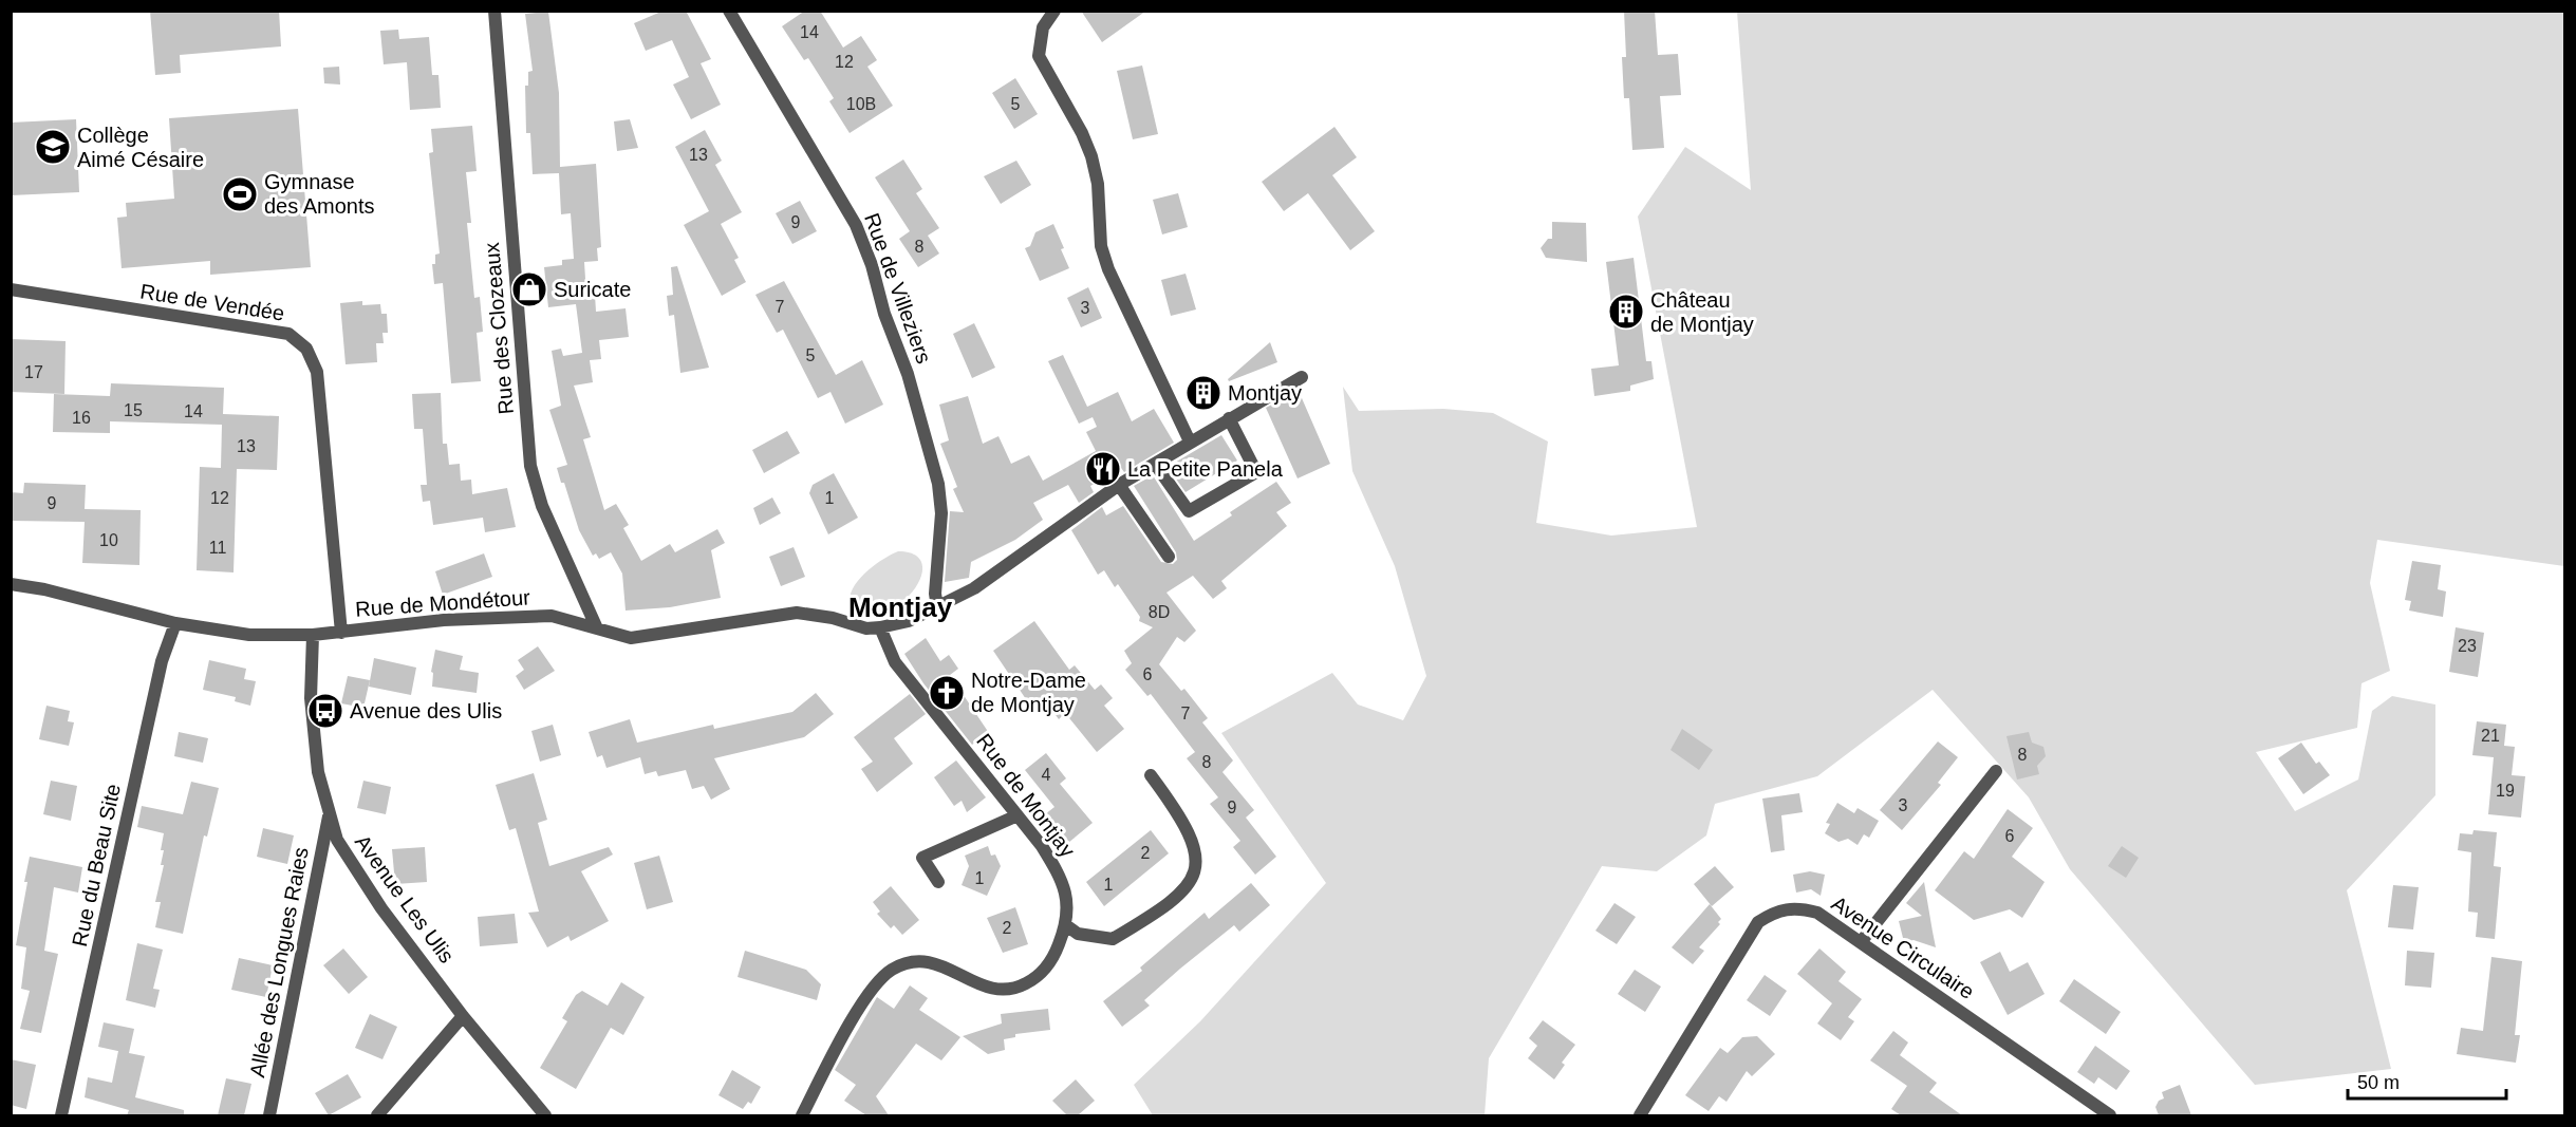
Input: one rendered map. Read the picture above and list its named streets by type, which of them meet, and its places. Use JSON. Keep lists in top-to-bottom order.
{
  "streets": {
    "street": [
      "Rue de Villeziers",
      "Rue de Vendée",
      "Rue des Clozeaux",
      "Rue de Mondétour",
      "Rue de Montjay",
      "Rue du Beau Site",
      "Avenue Les Ulis",
      "Avenue Circulaire",
      "Allée des Longues Raies"
    ]
  },
  "crossings": [
    ["Rue de Vendée", "Rue de Mondétour"],
    ["Rue des Clozeaux", "Rue de Mondétour"],
    ["Rue de Mondétour", "Rue de Montjay"],
    ["Rue de Mondétour", "Rue du Beau Site"],
    ["Rue de Mondétour", "Avenue Les Ulis"],
    ["Avenue Les Ulis", "Allée des Longues Raies"]
  ],
  "districts": ["Montjay"],
  "places": {
    "school or university": ["Collège Aimé Césaire"],
    "sports": ["Gymnase des Amonts"],
    "shop": ["Suricate"],
    "building": ["Château de Montjay", "Montjay"],
    "restaurant": ["La Petite Panela"],
    "church": ["Notre-Dame de Montjay"],
    "bus stop": ["Avenue des Ulis"]
  },
  "house_numbers": [
    "14",
    "12",
    "10B",
    "5",
    "13",
    "9",
    "8",
    "7",
    "3",
    "5",
    "17",
    "15",
    "14",
    "16",
    "13",
    "12",
    "1",
    "9",
    "10",
    "11",
    "8D",
    "23",
    "6",
    "7",
    "21",
    "8",
    "8",
    "4",
    "19",
    "3",
    "9",
    "6",
    "2",
    "1",
    "1",
    "2"
  ],
  "scale_bar": "50 m"
}
